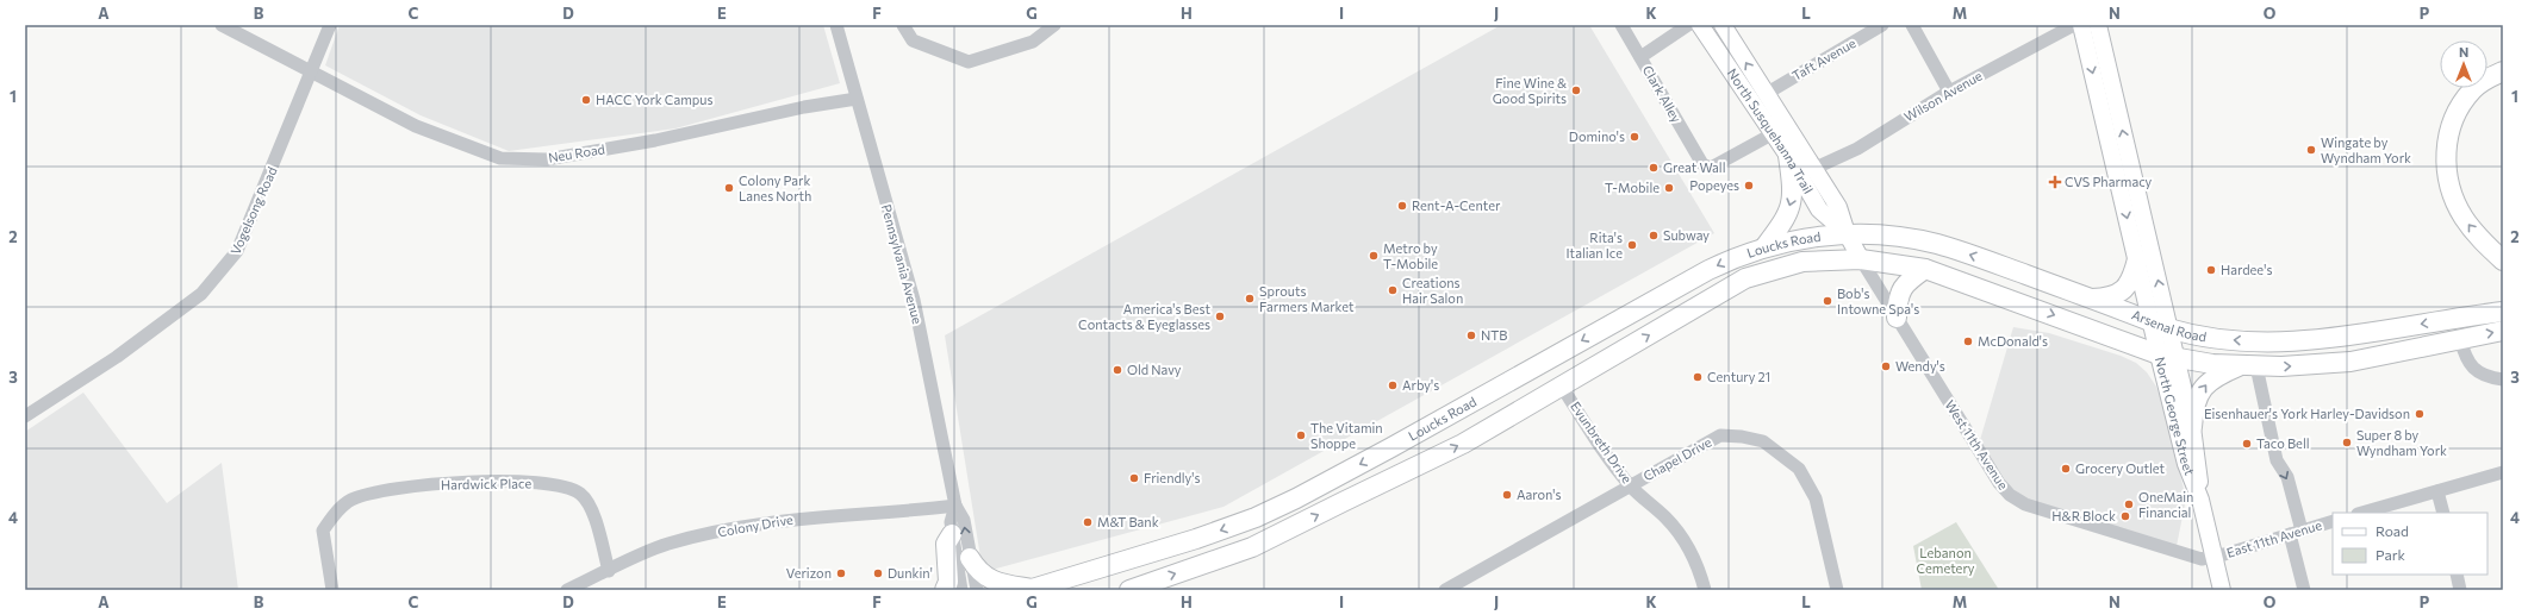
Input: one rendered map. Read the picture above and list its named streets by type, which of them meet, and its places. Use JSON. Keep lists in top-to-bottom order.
{
  "streets": {
    "highway": ["Loucks Road", "Arsenal Road"],
    "main road": ["North Susquehanna Trail", "North George Street"],
    "street": [
      "Taft Avenue",
      "Clark Alley",
      "Wilson Avenue",
      "Neu Road",
      "Vogelsong Road",
      "Pennsylvania Avenue",
      "Evunbreth Drive",
      "West 11th Avenue",
      "Chapel Drive",
      "Hardwick Place",
      "Colony Drive",
      "East 11th Avenue"
    ]
  },
  "crossings": [
    ["Taft Avenue", "North Susquehanna Trail"],
    ["Clark Alley", "North Susquehanna Trail"],
    ["Wilson Avenue", "North Susquehanna Trail"],
    ["North Susquehanna Trail", "Loucks Road"],
    ["North Susquehanna Trail", "Arsenal Road"],
    ["North Susquehanna Trail", "West 11th Avenue"],
    ["Neu Road", "Vogelsong Road"],
    ["Neu Road", "Pennsylvania Avenue"],
    ["Loucks Road", "Arsenal Road"],
    ["Loucks Road", "Evunbreth Drive"],
    ["Loucks Road", "West 11th Avenue"],
    ["Pennsylvania Avenue", "Colony Drive"],
    ["Arsenal Road", "North George Street"],
    ["Arsenal Road", "West 11th Avenue"],
    ["North George Street", "West 11th Avenue"],
    ["North George Street", "East 11th Avenue"],
    ["Evunbreth Drive", "Chapel Drive"],
    ["West 11th Avenue", "East 11th Avenue"],
    ["Hardwick Place", "Colony Drive"]
  ],
  "parks": ["Lebanon Cemetery"],
  "places": {
    "other": [
      "Fine Wine & Good Spirits",
      "HACC York Campus",
      "Domino's",
      "Wingate by Wyndham York",
      "Great Wall",
      "Popeyes",
      "Colony Park Lanes North",
      "T-Mobile",
      "Rent-A-Center",
      "Subway",
      "Rita's Italian Ice",
      "Metro by T-Mobile",
      "Hardee's",
      "Creations Hair Salon",
      "Sprouts Farmers Market",
      "Bob's Intowne Spa's",
      "America's Best Contacts & Eyeglasses",
      "NTB",
      "McDonald's",
      "Wendy's",
      "Old Navy",
      "Century 21",
      "Arby's",
      "Eisenhauer's York Harley-Davidson",
      "The Vitamin Shoppe",
      "Super 8 by Wyndham York",
      "Taco Bell",
      "Grocery Outlet",
      "Friendly's",
      "Aaron's",
      "OneMain Financial",
      "H&R Block",
      "M&T Bank",
      "Verizon",
      "Dunkin'"
    ],
    "health": ["CVS Pharmacy"]
  },
  "legend": ["Road", "Park"],
  "north": "top",
  "grid": {
    "columns": [
      "A",
      "B",
      "C",
      "D",
      "E",
      "F",
      "G",
      "H",
      "I",
      "J",
      "K",
      "L",
      "M",
      "N",
      "O",
      "P"
    ],
    "rows": [
      "1",
      "2",
      "3",
      "4"
    ]
  }
}
